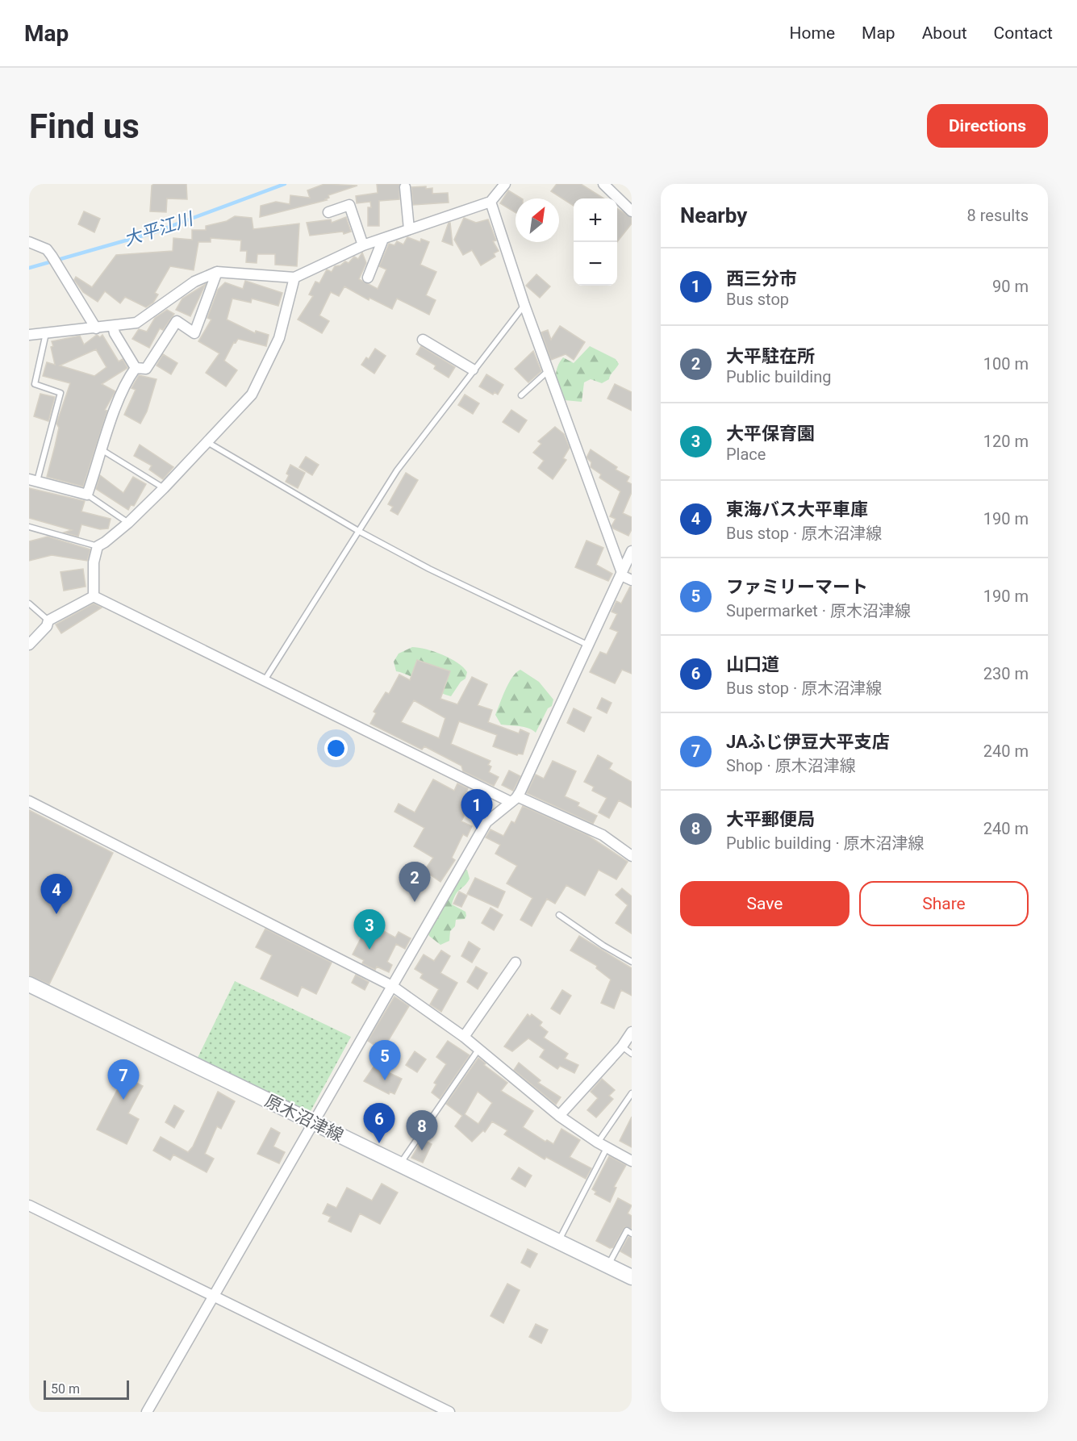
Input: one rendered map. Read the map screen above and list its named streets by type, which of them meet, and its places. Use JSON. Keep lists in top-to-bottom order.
{
  "streets": {
    "main road": ["原木沼津線"]
  },
  "water": ["大平江川"],
  "scale_bar": "50 m",
  "north": "top right",
  "page": {
    "header": "Map",
    "nav": [
      "Home",
      "Map",
      "About",
      "Contact"
    ],
    "buttons": [
      "Directions",
      ["Save", "Share"]
    ],
    "title": "Find us",
    "heading": ["Nearby", "8 results"],
    "map_buttons": ["+", "−"],
    "list": [
      {
        "mark": "1",
        "name": "西三分市",
        "note": "Bus stop",
        "value": "90 m"
      },
      {
        "mark": "2",
        "name": "大平駐在所",
        "note": "Public building",
        "value": "100 m"
      },
      {
        "mark": "3",
        "name": "大平保育園",
        "note": "Place",
        "value": "120 m"
      },
      {
        "mark": "4",
        "name": "東海バス大平車庫",
        "note": "Bus stop · 原木沼津線",
        "value": "190 m"
      },
      {
        "mark": "5",
        "name": "ファミリーマート",
        "note": "Supermarket · 原木沼津線",
        "value": "190 m"
      },
      {
        "mark": "6",
        "name": "山口道",
        "note": "Bus stop · 原木沼津線",
        "value": "230 m"
      },
      {
        "mark": "7",
        "name": "JAふじ伊豆大平支店",
        "note": "Shop · 原木沼津線",
        "value": "240 m"
      },
      {
        "mark": "8",
        "name": "大平郵便局",
        "note": "Public building · 原木沼津線",
        "value": "240 m"
      }
    ],
    "pins": [
      "1",
      "2",
      "4",
      "3",
      "5",
      "7",
      "6",
      "8"
    ],
    "scale": "50 m"
  }
}
